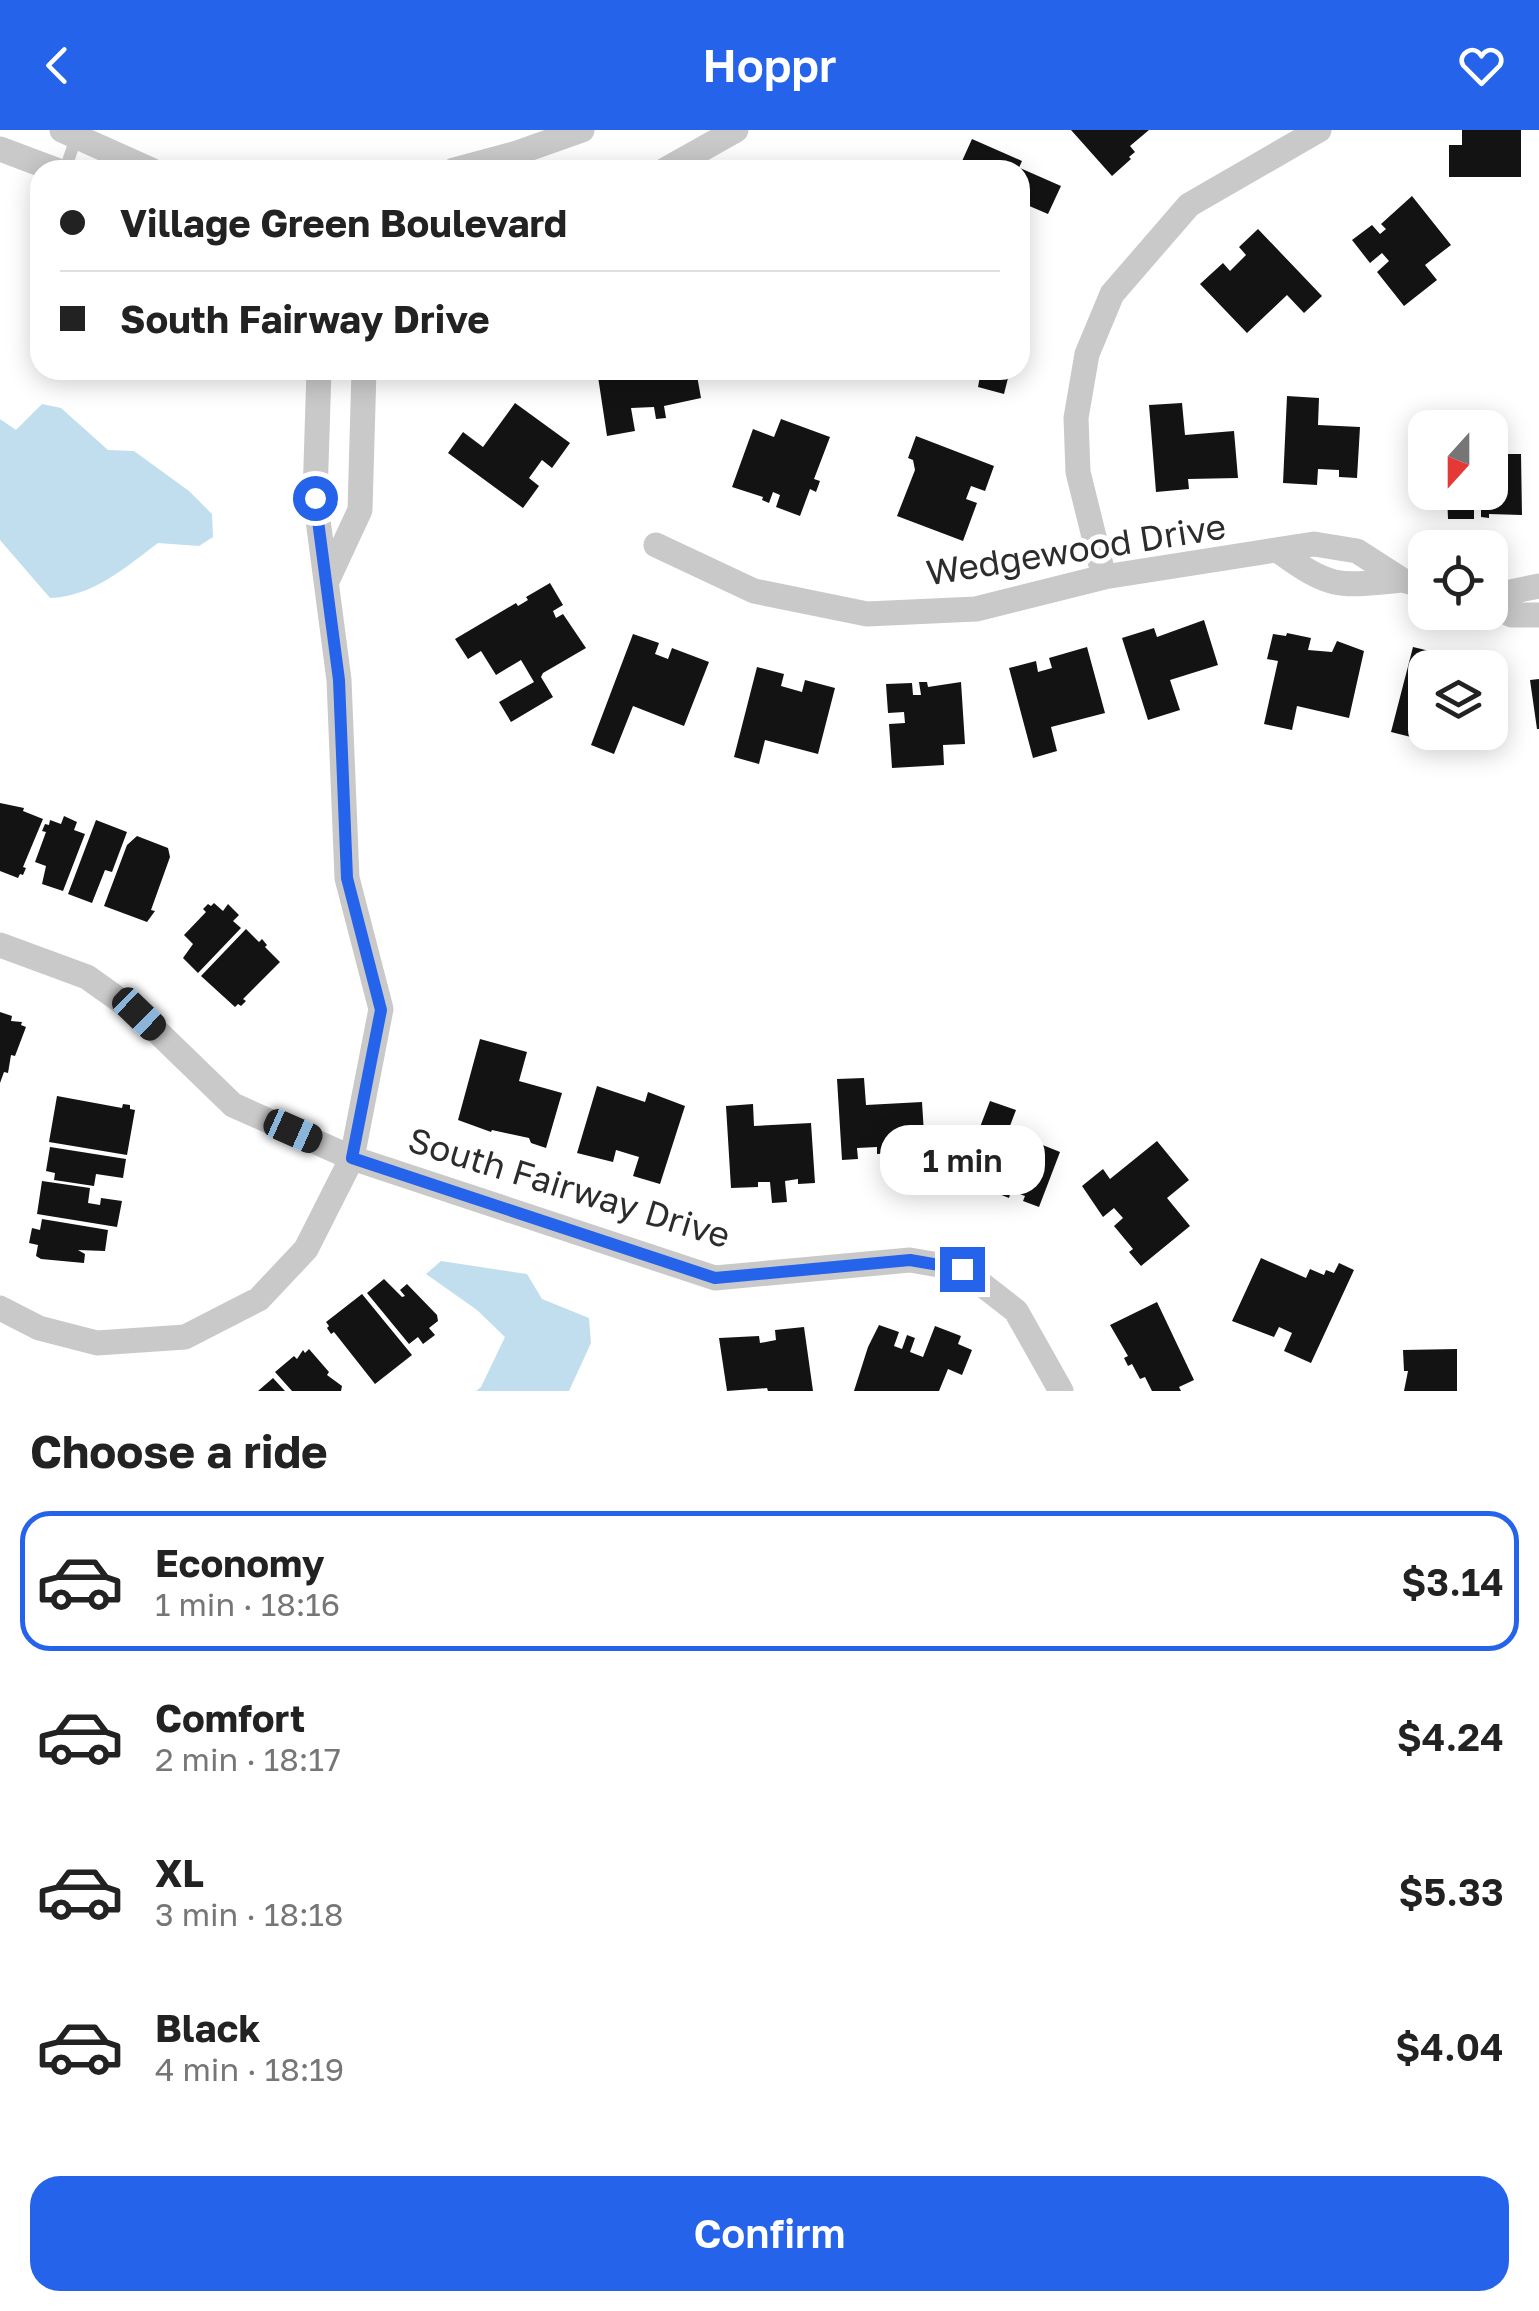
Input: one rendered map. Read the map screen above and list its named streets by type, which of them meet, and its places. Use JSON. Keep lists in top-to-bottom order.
{
  "streets": {
    "street": ["Wedgewood Drive", "South Fairway Drive"]
  },
  "north": "bottom",
  "page": {
    "header": "Hoppr",
    "banner": ["Village Green Boulevard", "South Fairway Drive"],
    "bubble": "1 min",
    "heading": "Choose a ride",
    "list": [
      {
        "name": "Economy",
        "note": "1 min · 18:16",
        "value": "$3.14"
      },
      {
        "name": "Comfort",
        "note": "2 min · 18:17",
        "value": "$4.24"
      },
      {
        "name": "XL",
        "note": "3 min · 18:18",
        "value": "$5.33"
      },
      {
        "name": "Black",
        "note": "4 min · 18:19",
        "value": "$4.04"
      }
    ],
    "buttons": "Confirm"
  }
}
